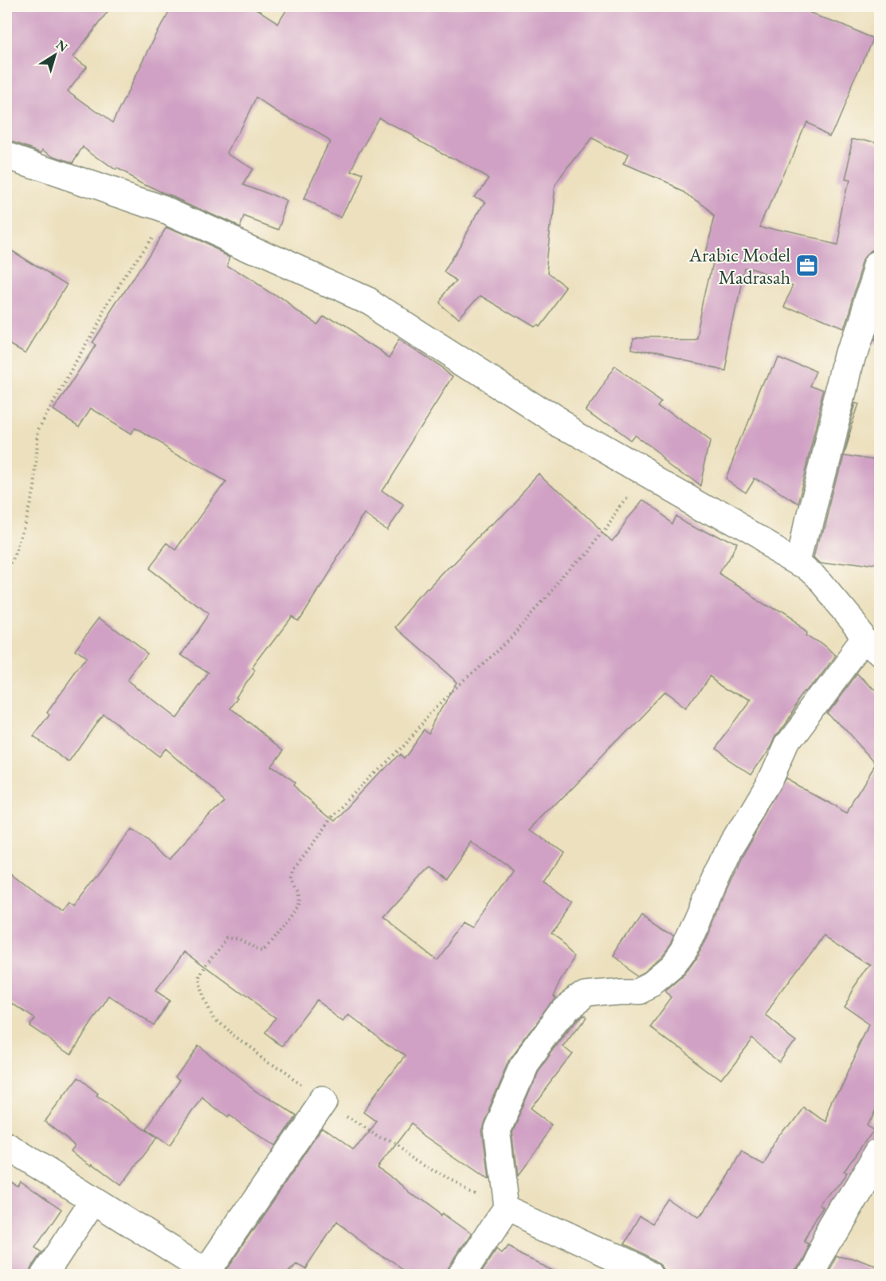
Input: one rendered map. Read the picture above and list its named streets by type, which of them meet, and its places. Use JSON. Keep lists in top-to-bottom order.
{
  "places": {
    "office": ["Arabic Model Madrasah"]
  },
  "north": "top right"
}
